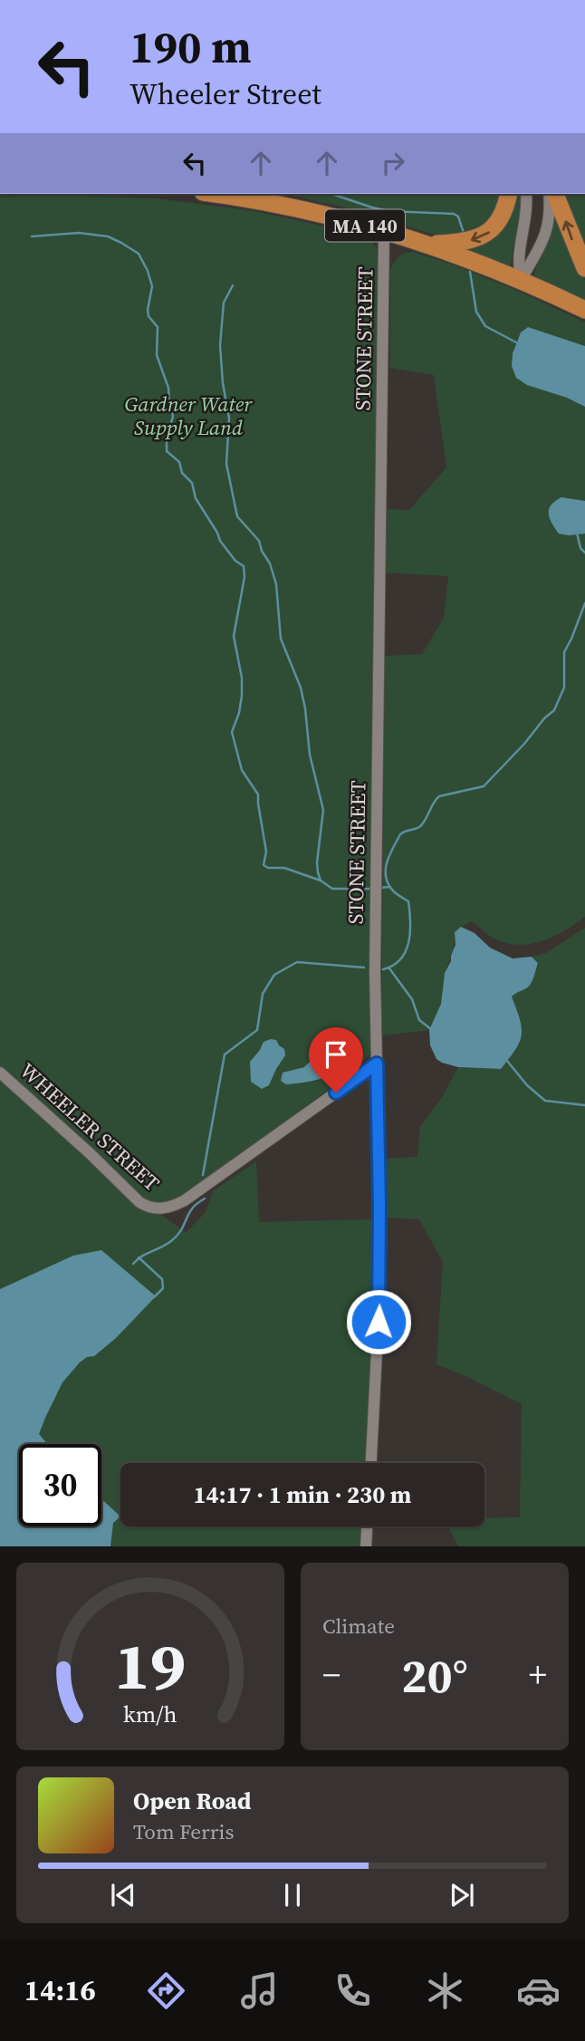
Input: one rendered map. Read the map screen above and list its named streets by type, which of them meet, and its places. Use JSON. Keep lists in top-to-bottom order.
{
  "streets": {
    "highway": ["MA 140"],
    "street": ["STONE STREET", "WHEELER STREET"]
  },
  "crossings": [
    ["MA 140", "STONE STREET"],
    ["STONE STREET", "WHEELER STREET"]
  ],
  "parks": ["Gardner Water Supply Land"],
  "page": {
    "turn": ["190 m", "Wheeler Street"],
    "limit": "30",
    "trip": "14:17 · 1 min · 230 m",
    "tile": "Climate",
    "heat": ["−", "20°", "+"],
    "song": ["Open Road", "Tom Ferris"],
    "tabs": "14:16",
    "gauge": ["19", "km/h"]
  }
}
